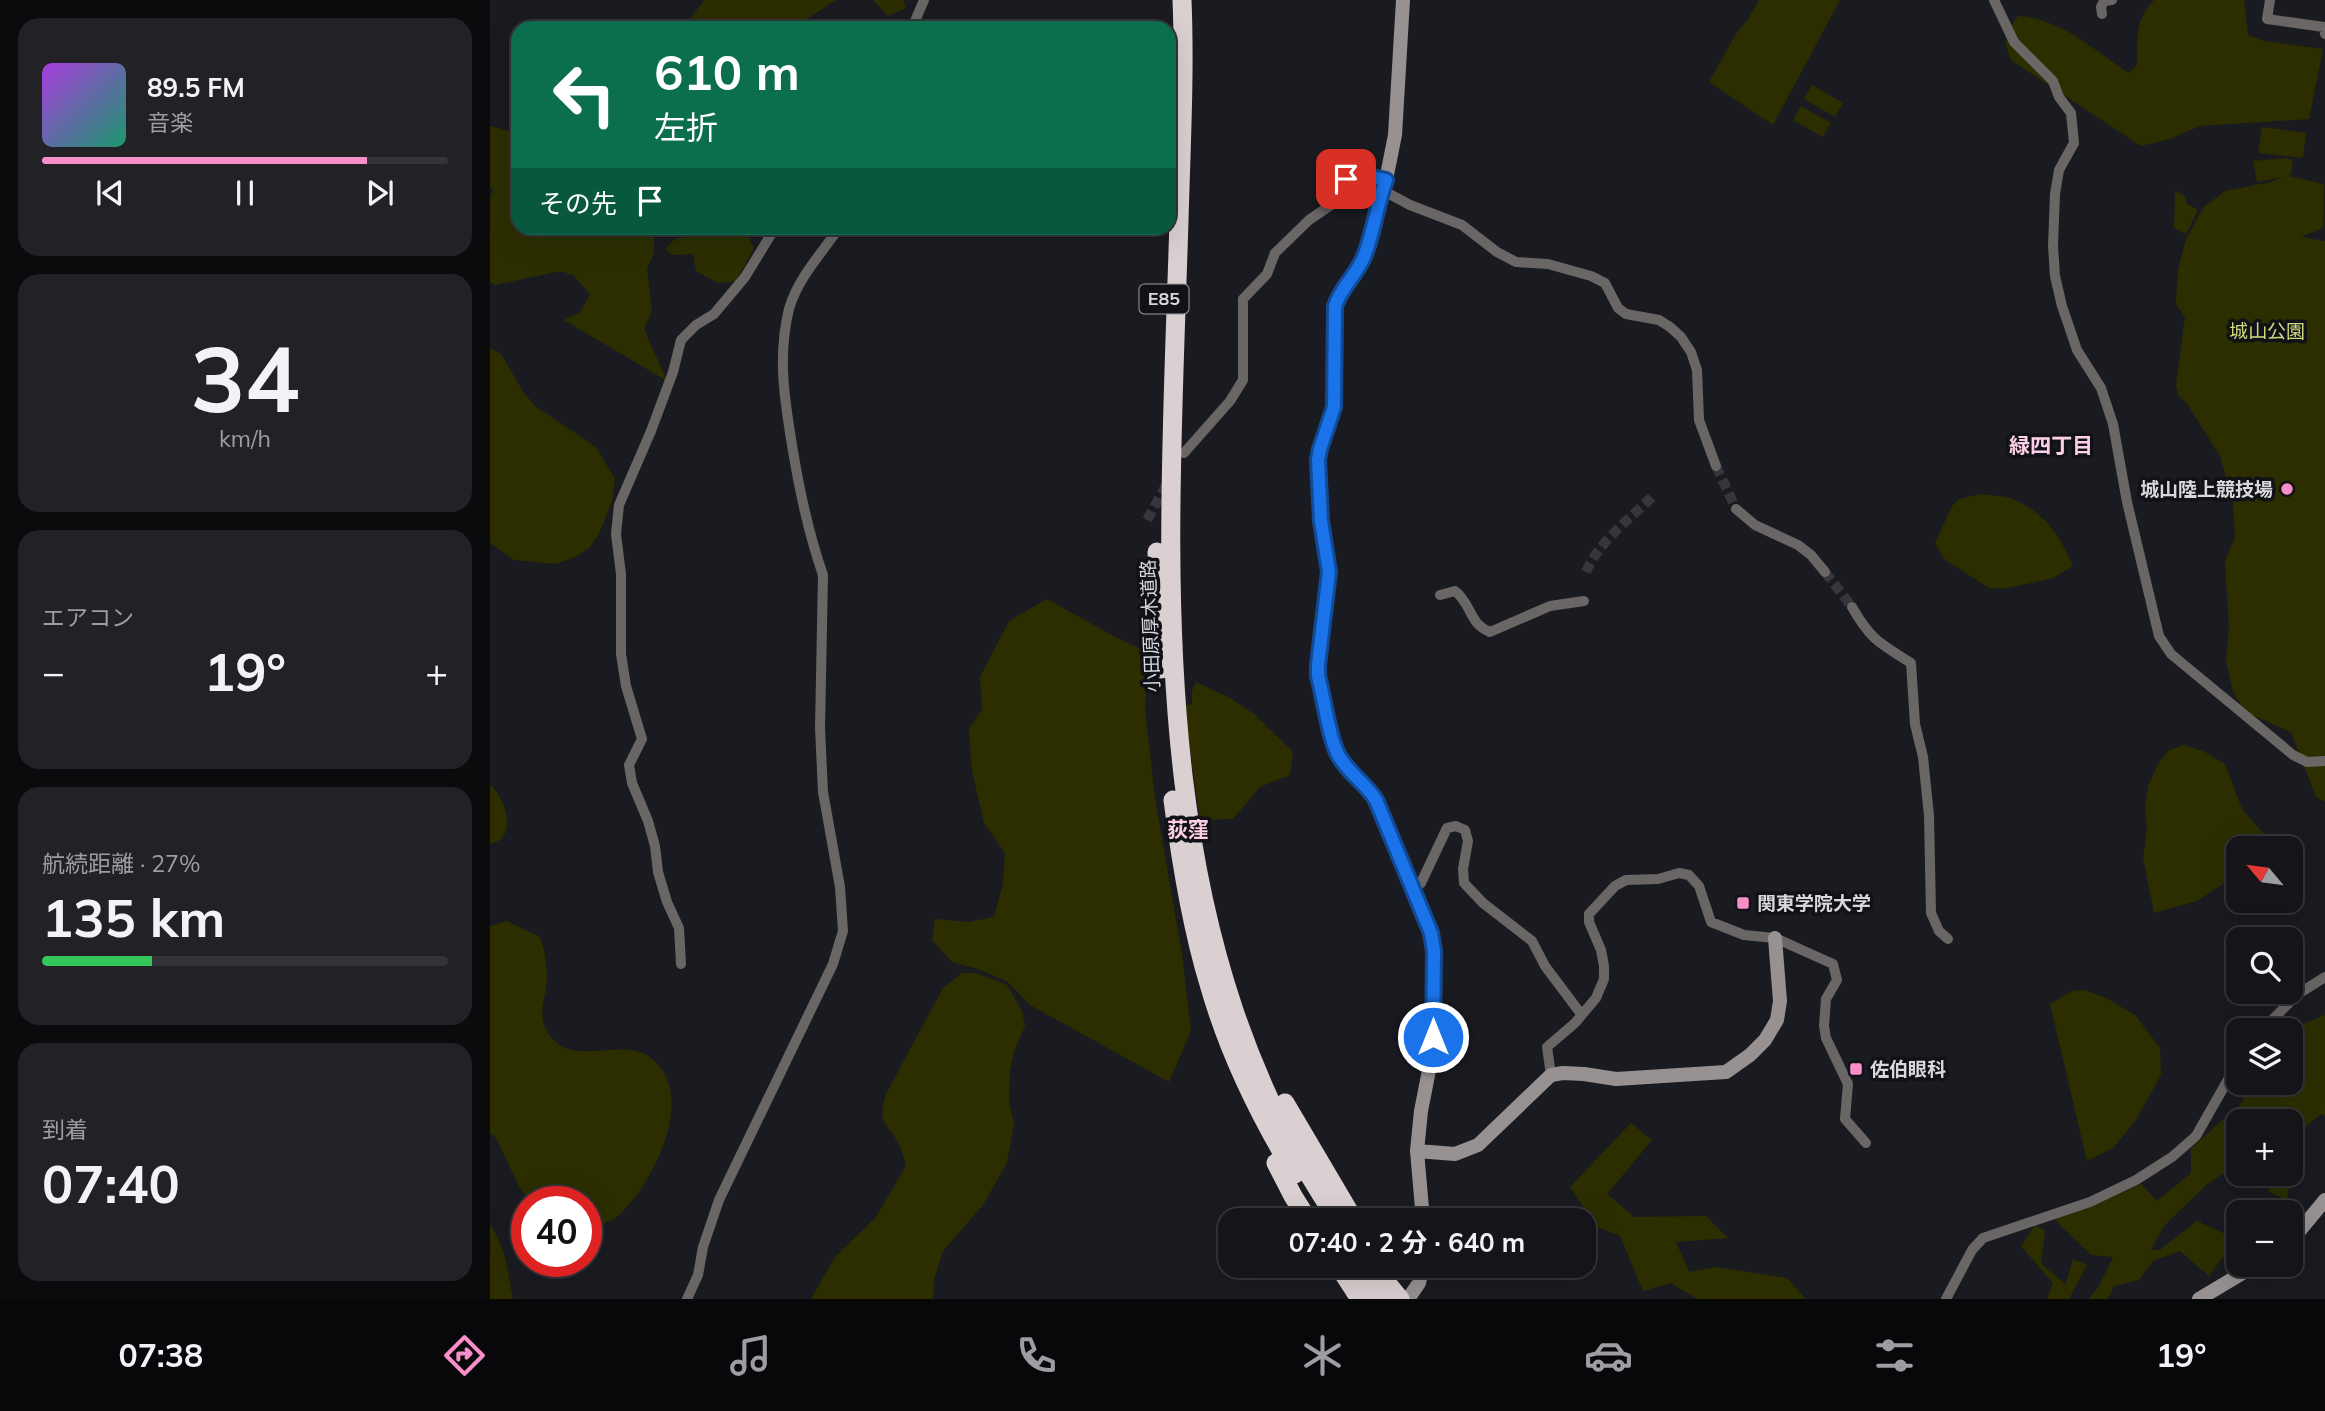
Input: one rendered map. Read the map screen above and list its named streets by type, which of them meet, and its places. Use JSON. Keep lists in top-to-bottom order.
{
  "streets": {
    "highway": ["E85", "小田原厚木道路"]
  },
  "districts": ["緑四丁目", "荻窪"],
  "parks": ["城山公園"],
  "places": {
    "other": ["城山陸上競技場"],
    "transit": ["関東学院大学", "佐伯眼科"]
  },
  "north": "top left",
  "page": {
    "turn": ["610 m", "左折"],
    "song": ["89.5 FM", "音楽"],
    "then": "その先",
    "tile": [
      ["34", "km/h"],
      "エアコン",
      ["航続距離 · 27%", "135 km"],
      ["到着", "07:40"]
    ],
    "heat": ["−", "19°", "+"],
    "map_buttons": ["+", "−"],
    "limit": "40",
    "trip": "07:40 · 2 分 · 640 m",
    "tabs": ["07:38", "19°"]
  }
}
